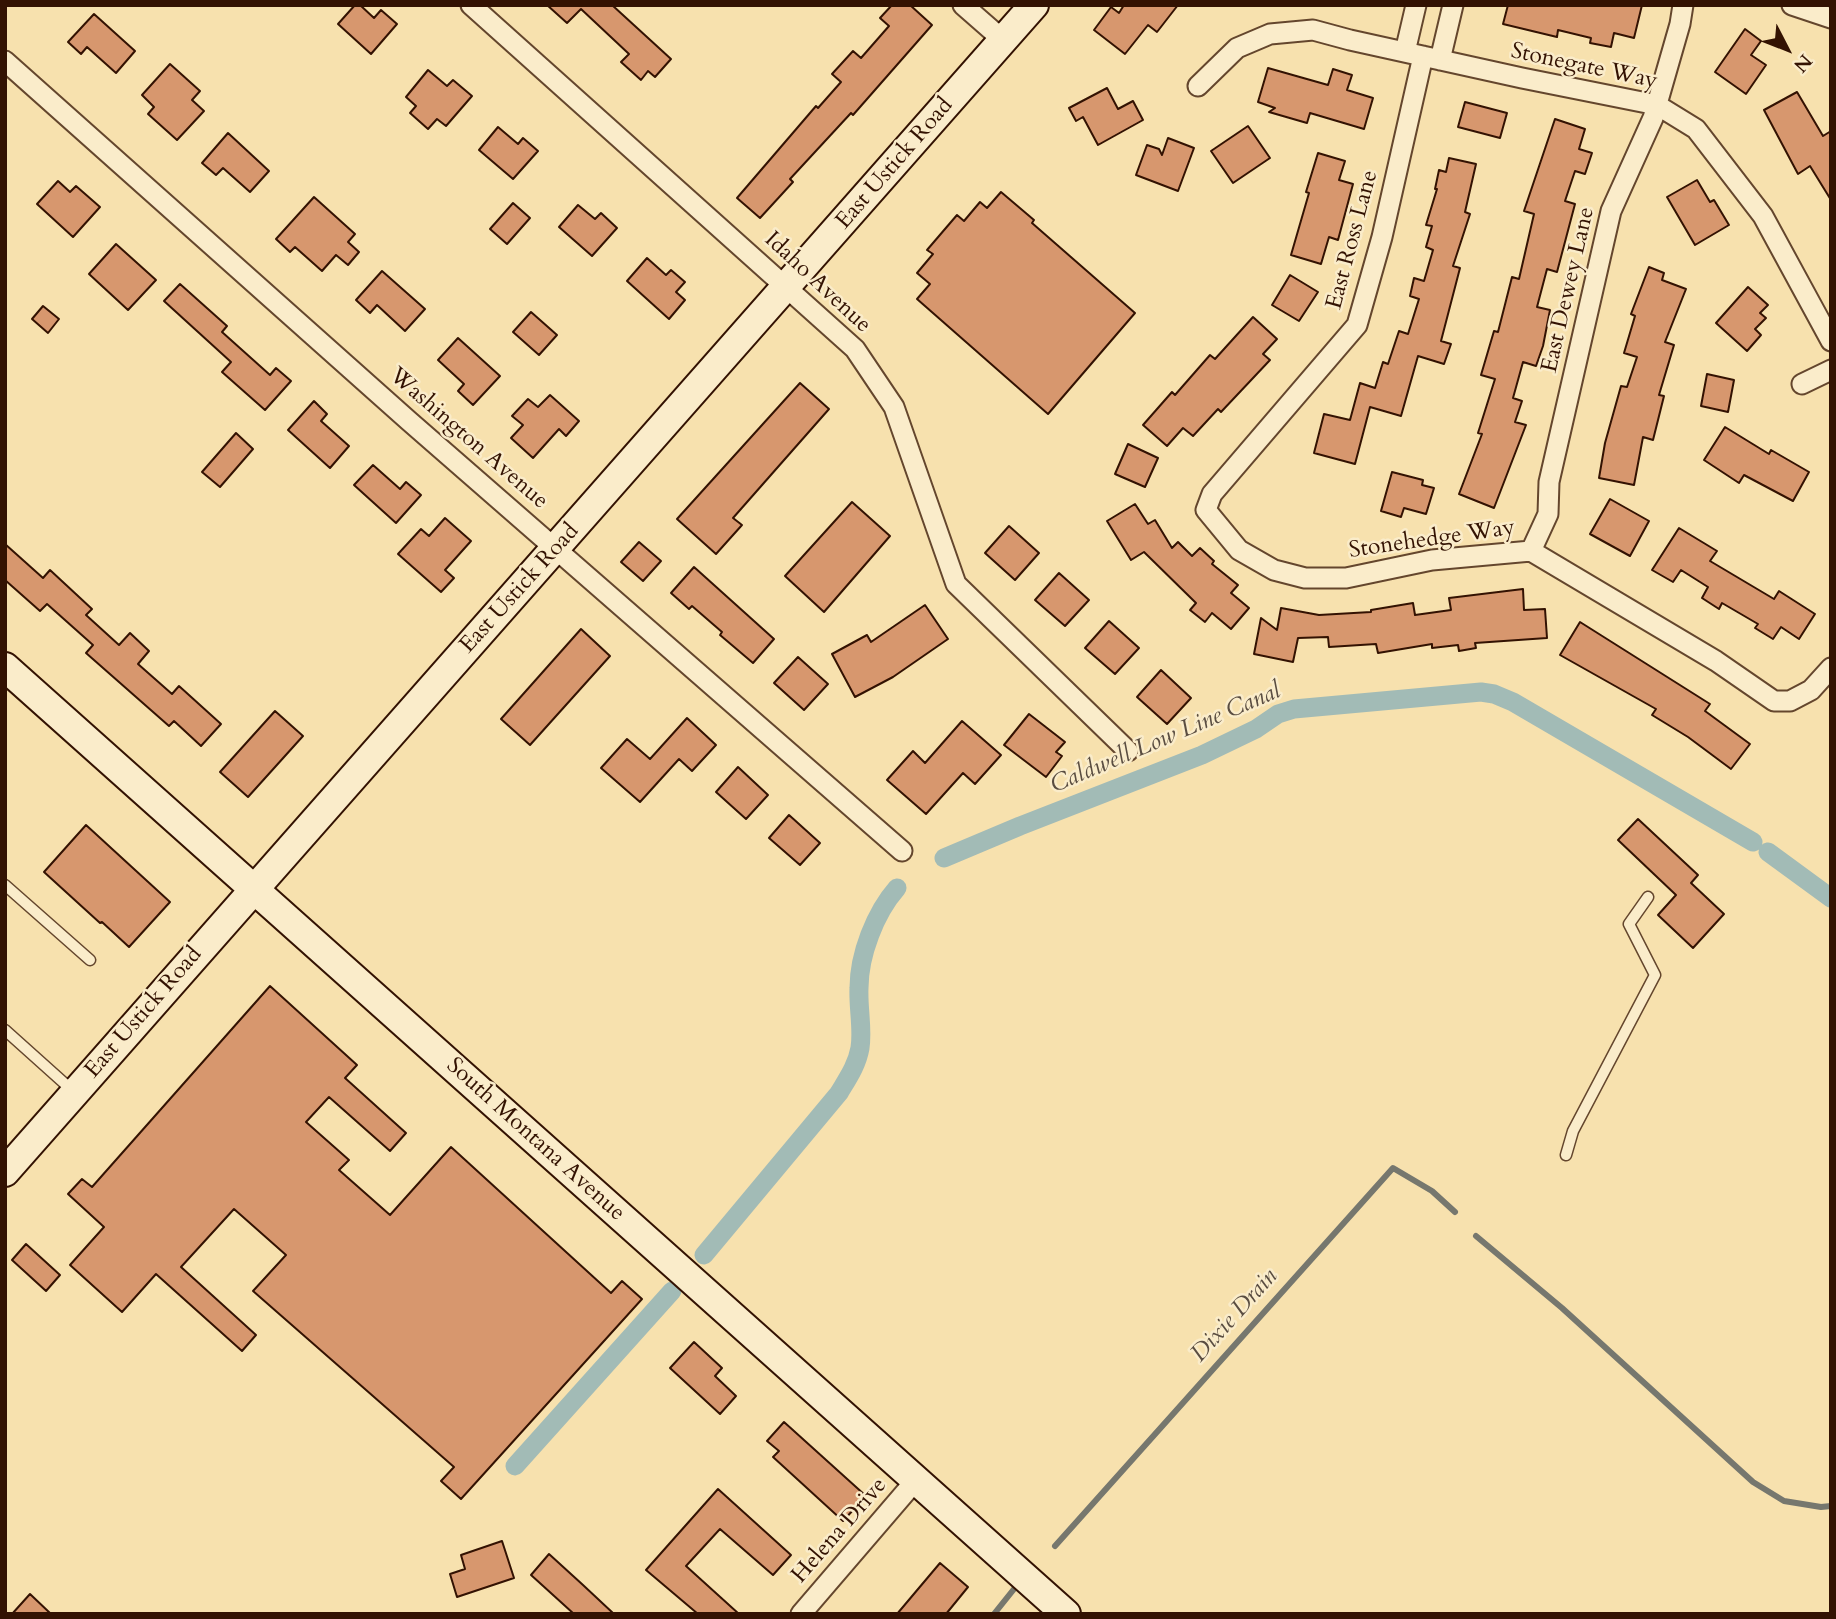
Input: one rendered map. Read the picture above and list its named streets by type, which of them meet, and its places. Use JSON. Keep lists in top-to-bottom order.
{
  "streets": {
    "main road": ["East Ustick Road", "South Montana Avenue"],
    "street": [
      "Stonegate Way",
      "East Ross Lane",
      "Idaho Avenue",
      "East Dewey Lane",
      "Washington Avenue",
      "Stonehedge Way",
      "Helena Drive"
    ]
  },
  "crossings": [
    ["Stonegate Way", "East Ross Lane"],
    ["Stonegate Way", "East Dewey Lane"],
    ["East Ustick Road", "Idaho Avenue"],
    ["East Ustick Road", "Washington Avenue"],
    ["East Ustick Road", "South Montana Avenue"],
    ["East Ross Lane", "Stonehedge Way"],
    ["East Dewey Lane", "Stonehedge Way"],
    ["South Montana Avenue", "Helena Drive"]
  ],
  "water": ["Caldwell Low Line Canal", "Dixie Drain"],
  "north": "bottom right"
}
